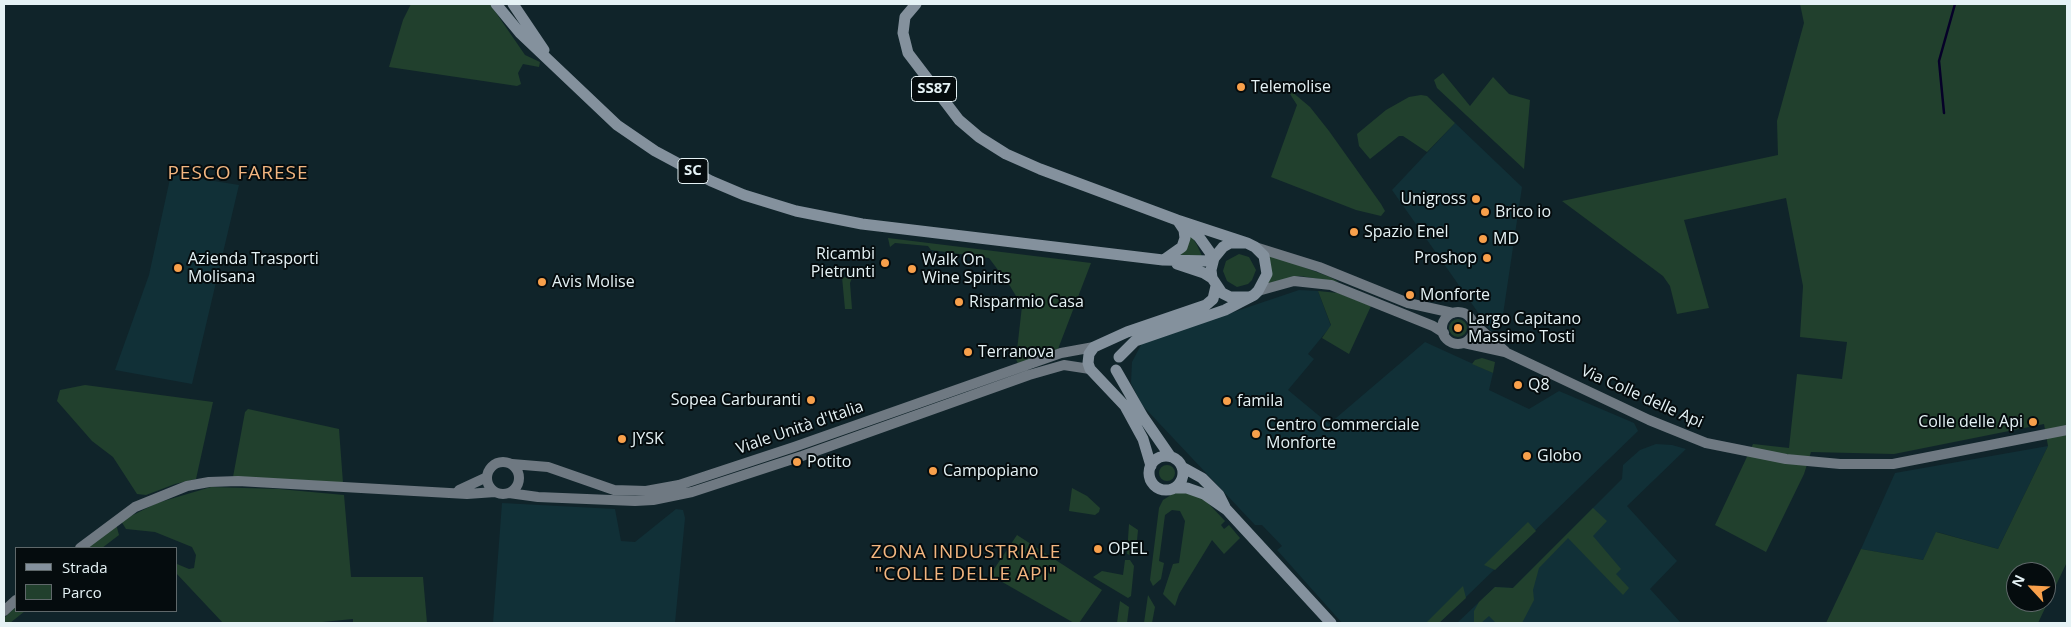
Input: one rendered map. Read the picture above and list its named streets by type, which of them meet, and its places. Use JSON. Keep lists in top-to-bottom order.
{
  "streets": {
    "main road": ["SS87", "SC"],
    "street": ["Via Colle delle Api", "Viale Unità d'Italia"]
  },
  "crossings": [
    ["SS87", "SC"],
    ["SS87", "Via Colle delle Api"]
  ],
  "districts": ["PESCO FARESE", "ZONA INDUSTRIALE \"COLLE DELLE API\""],
  "places": [
    "Telemolise",
    "Unigross",
    "Brico io",
    "Spazio Enel",
    "MD",
    "Proshop",
    "Ricambi Pietrunti",
    "Azienda Trasporti Molisana",
    "Walk On Wine Spirits",
    "Avis Molise",
    "Monforte",
    "Risparmio Casa",
    "Largo Capitano Massimo Tosti",
    "Terranova",
    "Q8",
    "Sopea Carburanti",
    "famila",
    "Colle delle Api",
    "Centro Commerciale Monforte",
    "JYSK",
    "Globo",
    "Potito",
    "Campopiano",
    "OPEL"
  ],
  "legend": ["Strada", "Parco"],
  "north": "top left"
}
